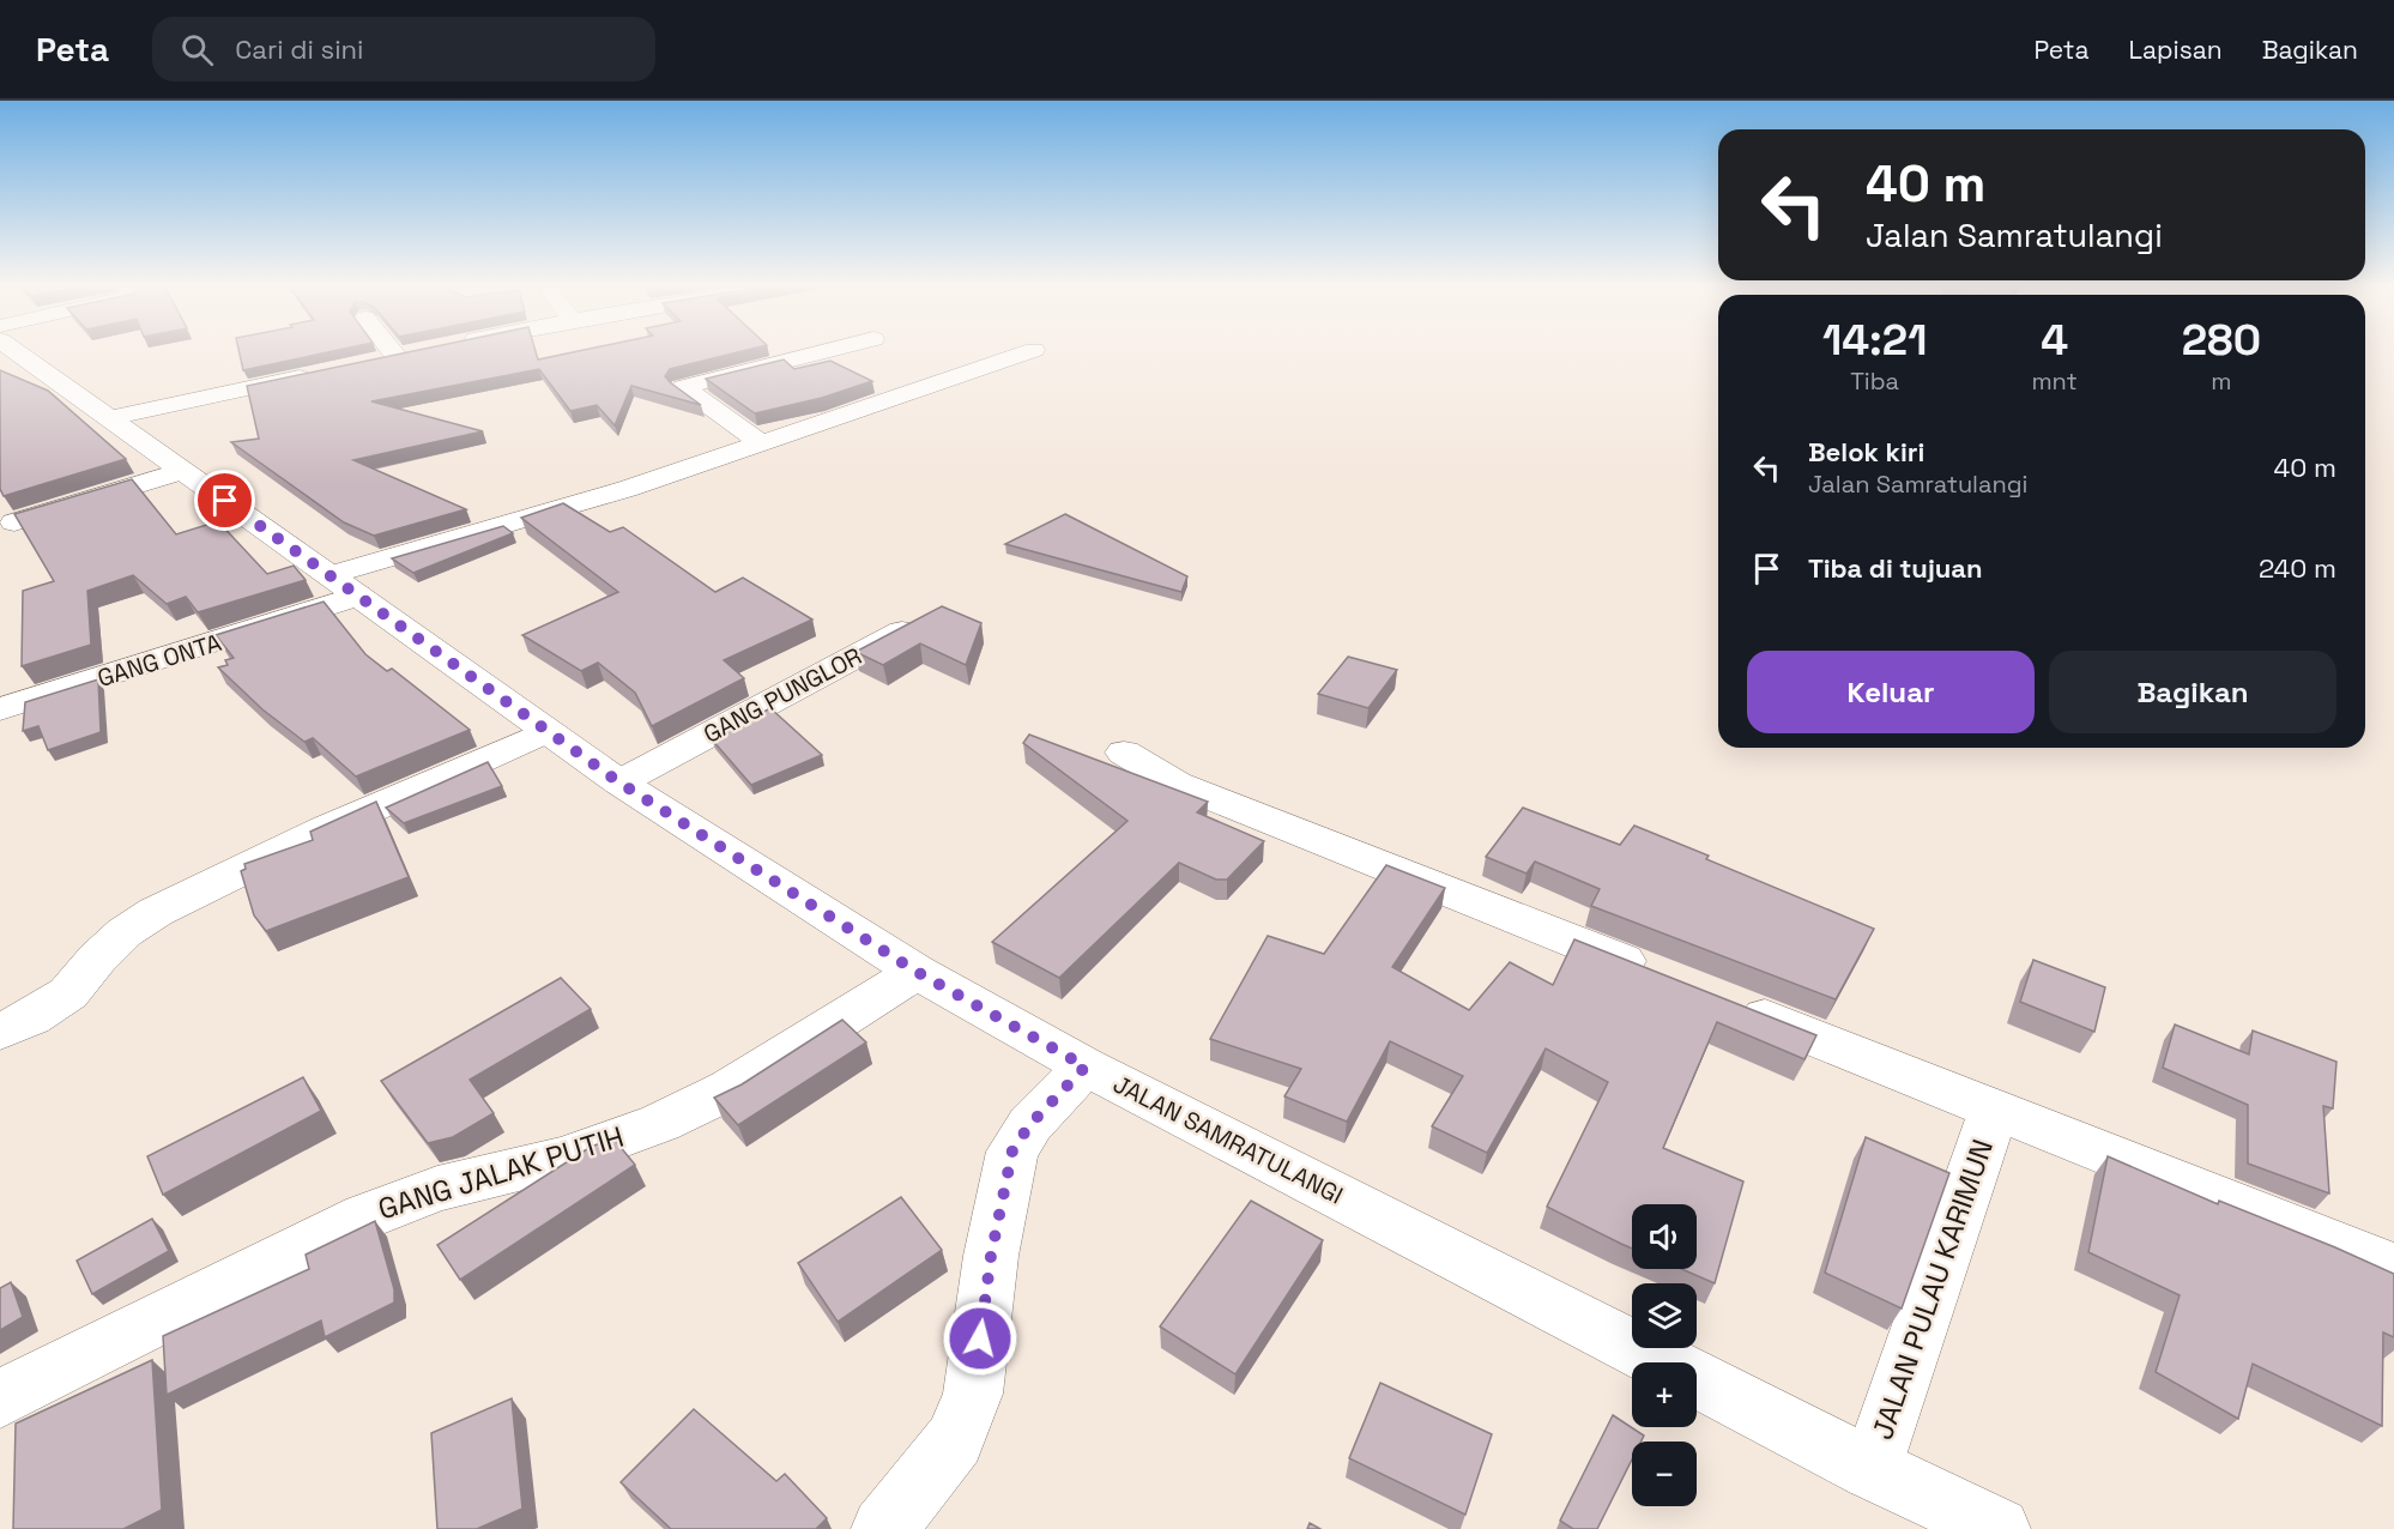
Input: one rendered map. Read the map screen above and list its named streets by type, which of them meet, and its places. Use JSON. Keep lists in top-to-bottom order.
{
  "streets": {
    "street": [
      "GANG ONTA",
      "GANG PUNGLOR",
      "JALAN SAMRATULANGI",
      "GANG JALAK PUTIH",
      "JALAN PULAU KARIMUN"
    ]
  },
  "crossings": [
    ["GANG ONTA", "JALAN SAMRATULANGI"],
    ["GANG PUNGLOR", "JALAN SAMRATULANGI"],
    ["JALAN SAMRATULANGI", "GANG JALAK PUTIH"],
    ["JALAN SAMRATULANGI", "JALAN PULAU KARIMUN"]
  ],
  "page": {
    "header": "Peta",
    "search": "Cari di sini",
    "nav": ["Peta", "Lapisan", "Bagikan"],
    "turn": ["40 m", "Jalan Samratulangi"],
    "eta": [
      "14:21",
      "Tiba",
      "4",
      "mnt",
      "280",
      "m"
    ],
    "list": [
      {
        "name": "Belok kiri",
        "note": "Jalan Samratulangi",
        "value": "40 m"
      },
      {
        "name": "Tiba di tujuan",
        "value": "240 m"
      }
    ],
    "buttons": ["Keluar", "Bagikan"],
    "map_buttons": ["+", "−"]
  }
}
